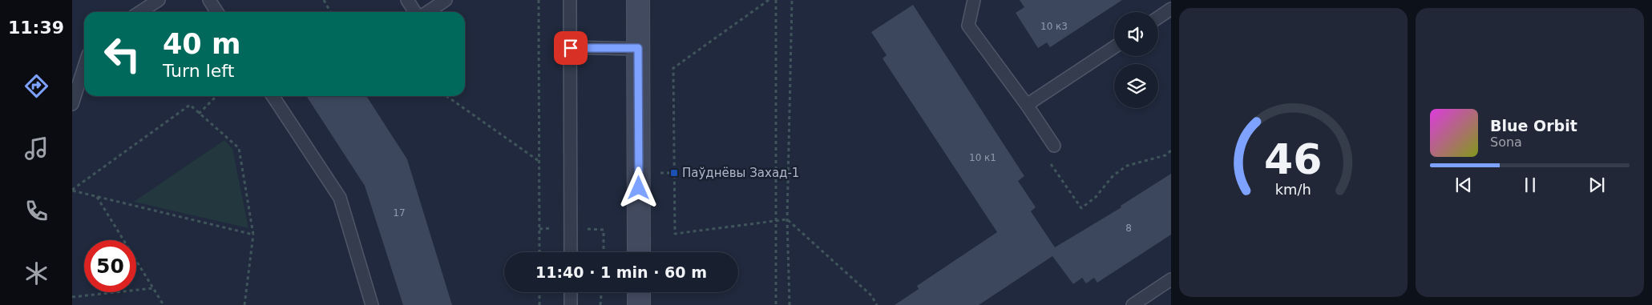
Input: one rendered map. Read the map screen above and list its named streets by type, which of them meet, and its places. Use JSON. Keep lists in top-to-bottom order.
{
  "places": {
    "transit": ["Паўднёвы Захад-1"]
  },
  "house_numbers": [
    "10 к3",
    "10 к1",
    "17",
    "8"
  ],
  "page": {
    "tabs": "11:39",
    "turn": ["40 m", "Turn left"],
    "song": ["Blue Orbit", "Sona"],
    "limit": "50",
    "trip": "11:40 · 1 min · 60 m",
    "gauge": ["46", "km/h"]
  }
}
